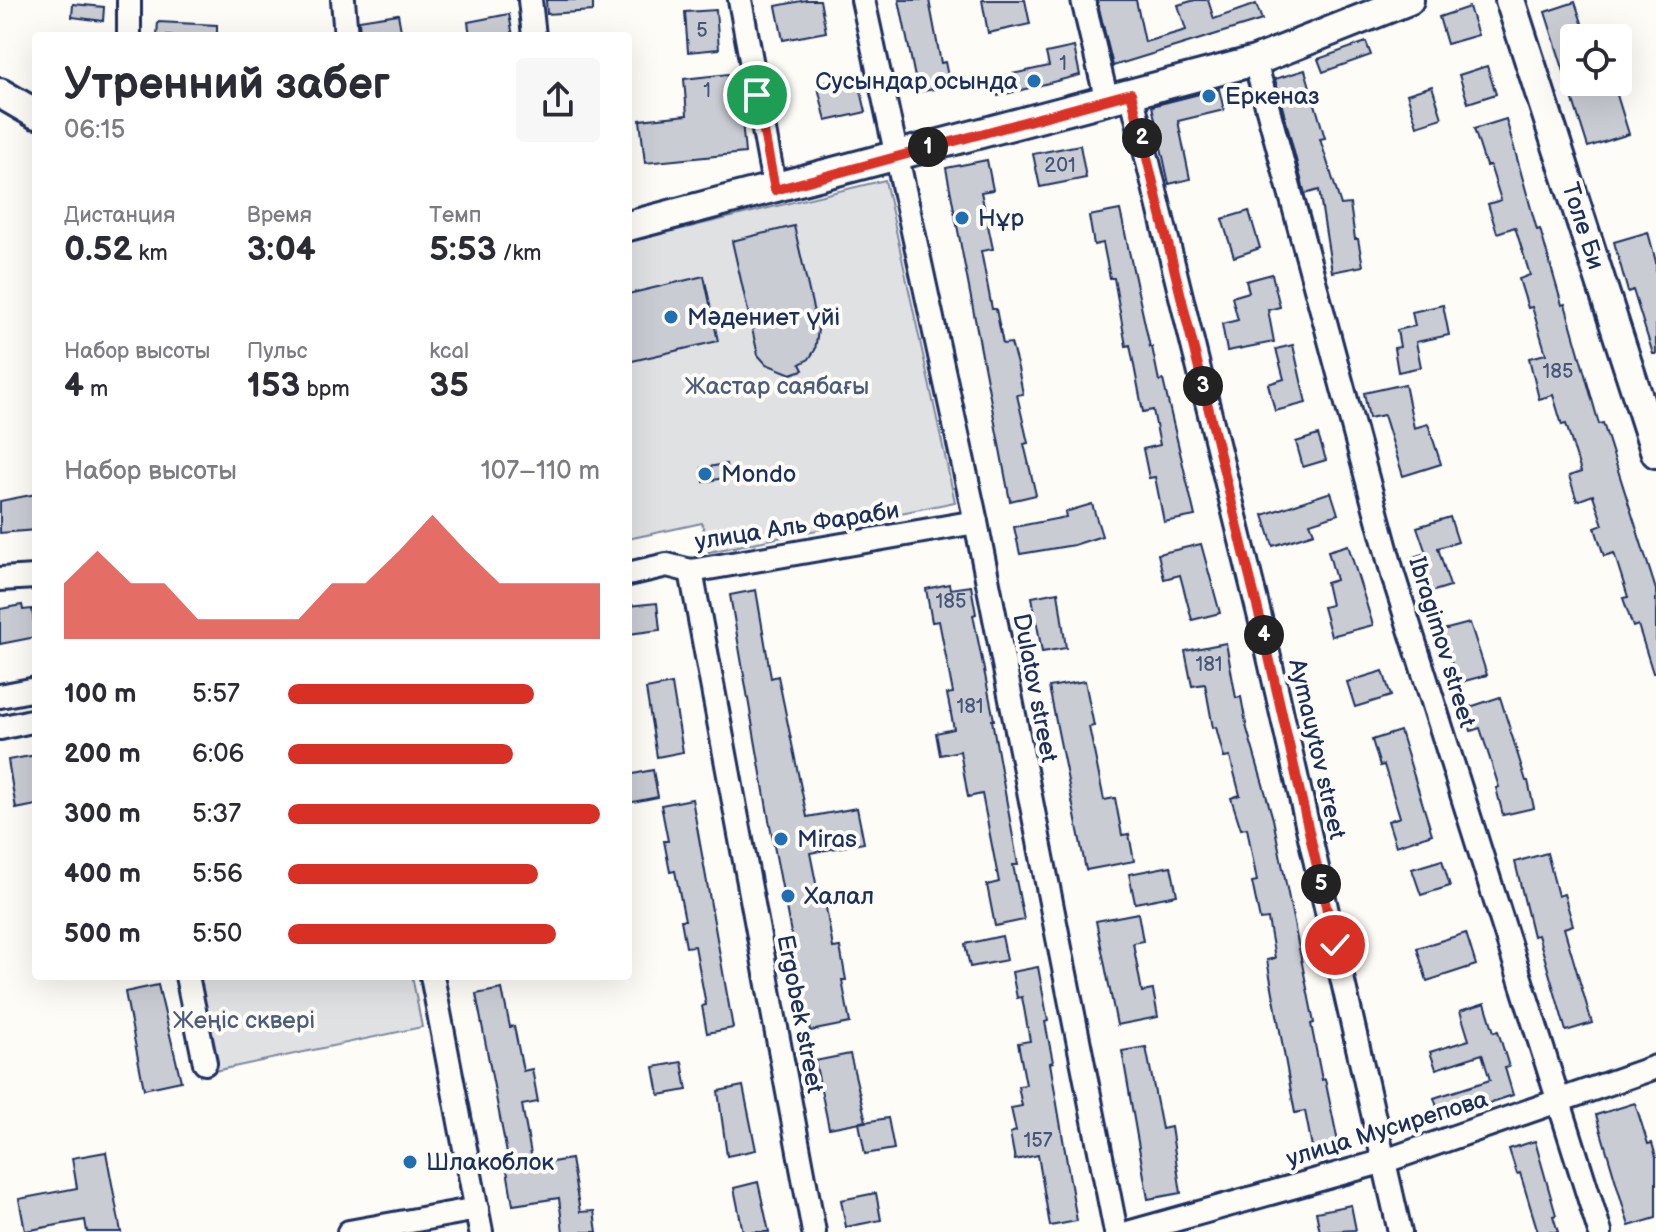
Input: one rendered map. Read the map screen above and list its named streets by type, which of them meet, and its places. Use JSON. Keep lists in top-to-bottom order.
{
  "streets": {
    "main road": ["Толе Би"],
    "street": [
      "улица Аль Фараби",
      "Ibragimov street",
      "Dulatov street",
      "Aymauytov street",
      "Ergobek street",
      "улица Мусирепова"
    ]
  },
  "crossings": [
    ["улица Аль Фараби", "Dulatov street"],
    ["улица Аль Фараби", "Ergobek street"],
    ["Ibragimov street", "улица Мусирепова"],
    ["Aymauytov street", "улица Мусирепова"]
  ],
  "parks": ["Жастар саябағы", "Жеңіс сквері"],
  "places": [
    "Сусындар осында",
    "Еркеназ",
    "Нұр",
    "Mәдениет үйі",
    "Mondo",
    "Miras",
    "Халал",
    "Шлакоблок"
  ],
  "house_numbers": [
    "5",
    "1",
    "1",
    "201",
    "185",
    "185",
    "181",
    "181",
    "157"
  ],
  "page": {
    "heading": ["Утренний забег", "06:15"],
    "pins": [
      "2",
      "1",
      "3",
      "4",
      "5"
    ],
    "stats": [
      ["Дистанция", "0.52 km"],
      ["Время", "3:04"],
      ["Темп", "5:53 /km"],
      ["Набор высоты", "4 m"],
      ["Пульс", "153 bpm"],
      ["kcal", "35"]
    ],
    "chart": ["Набор высоты", "107–110 m"],
    "list": [
      {
        "name": "100 m",
        "note": "5:57"
      },
      {
        "name": "200 m",
        "note": "6:06"
      },
      {
        "name": "300 m",
        "note": "5:37"
      },
      {
        "name": "400 m",
        "note": "5:56"
      },
      {
        "name": "500 m",
        "note": "5:50"
      }
    ]
  }
}
